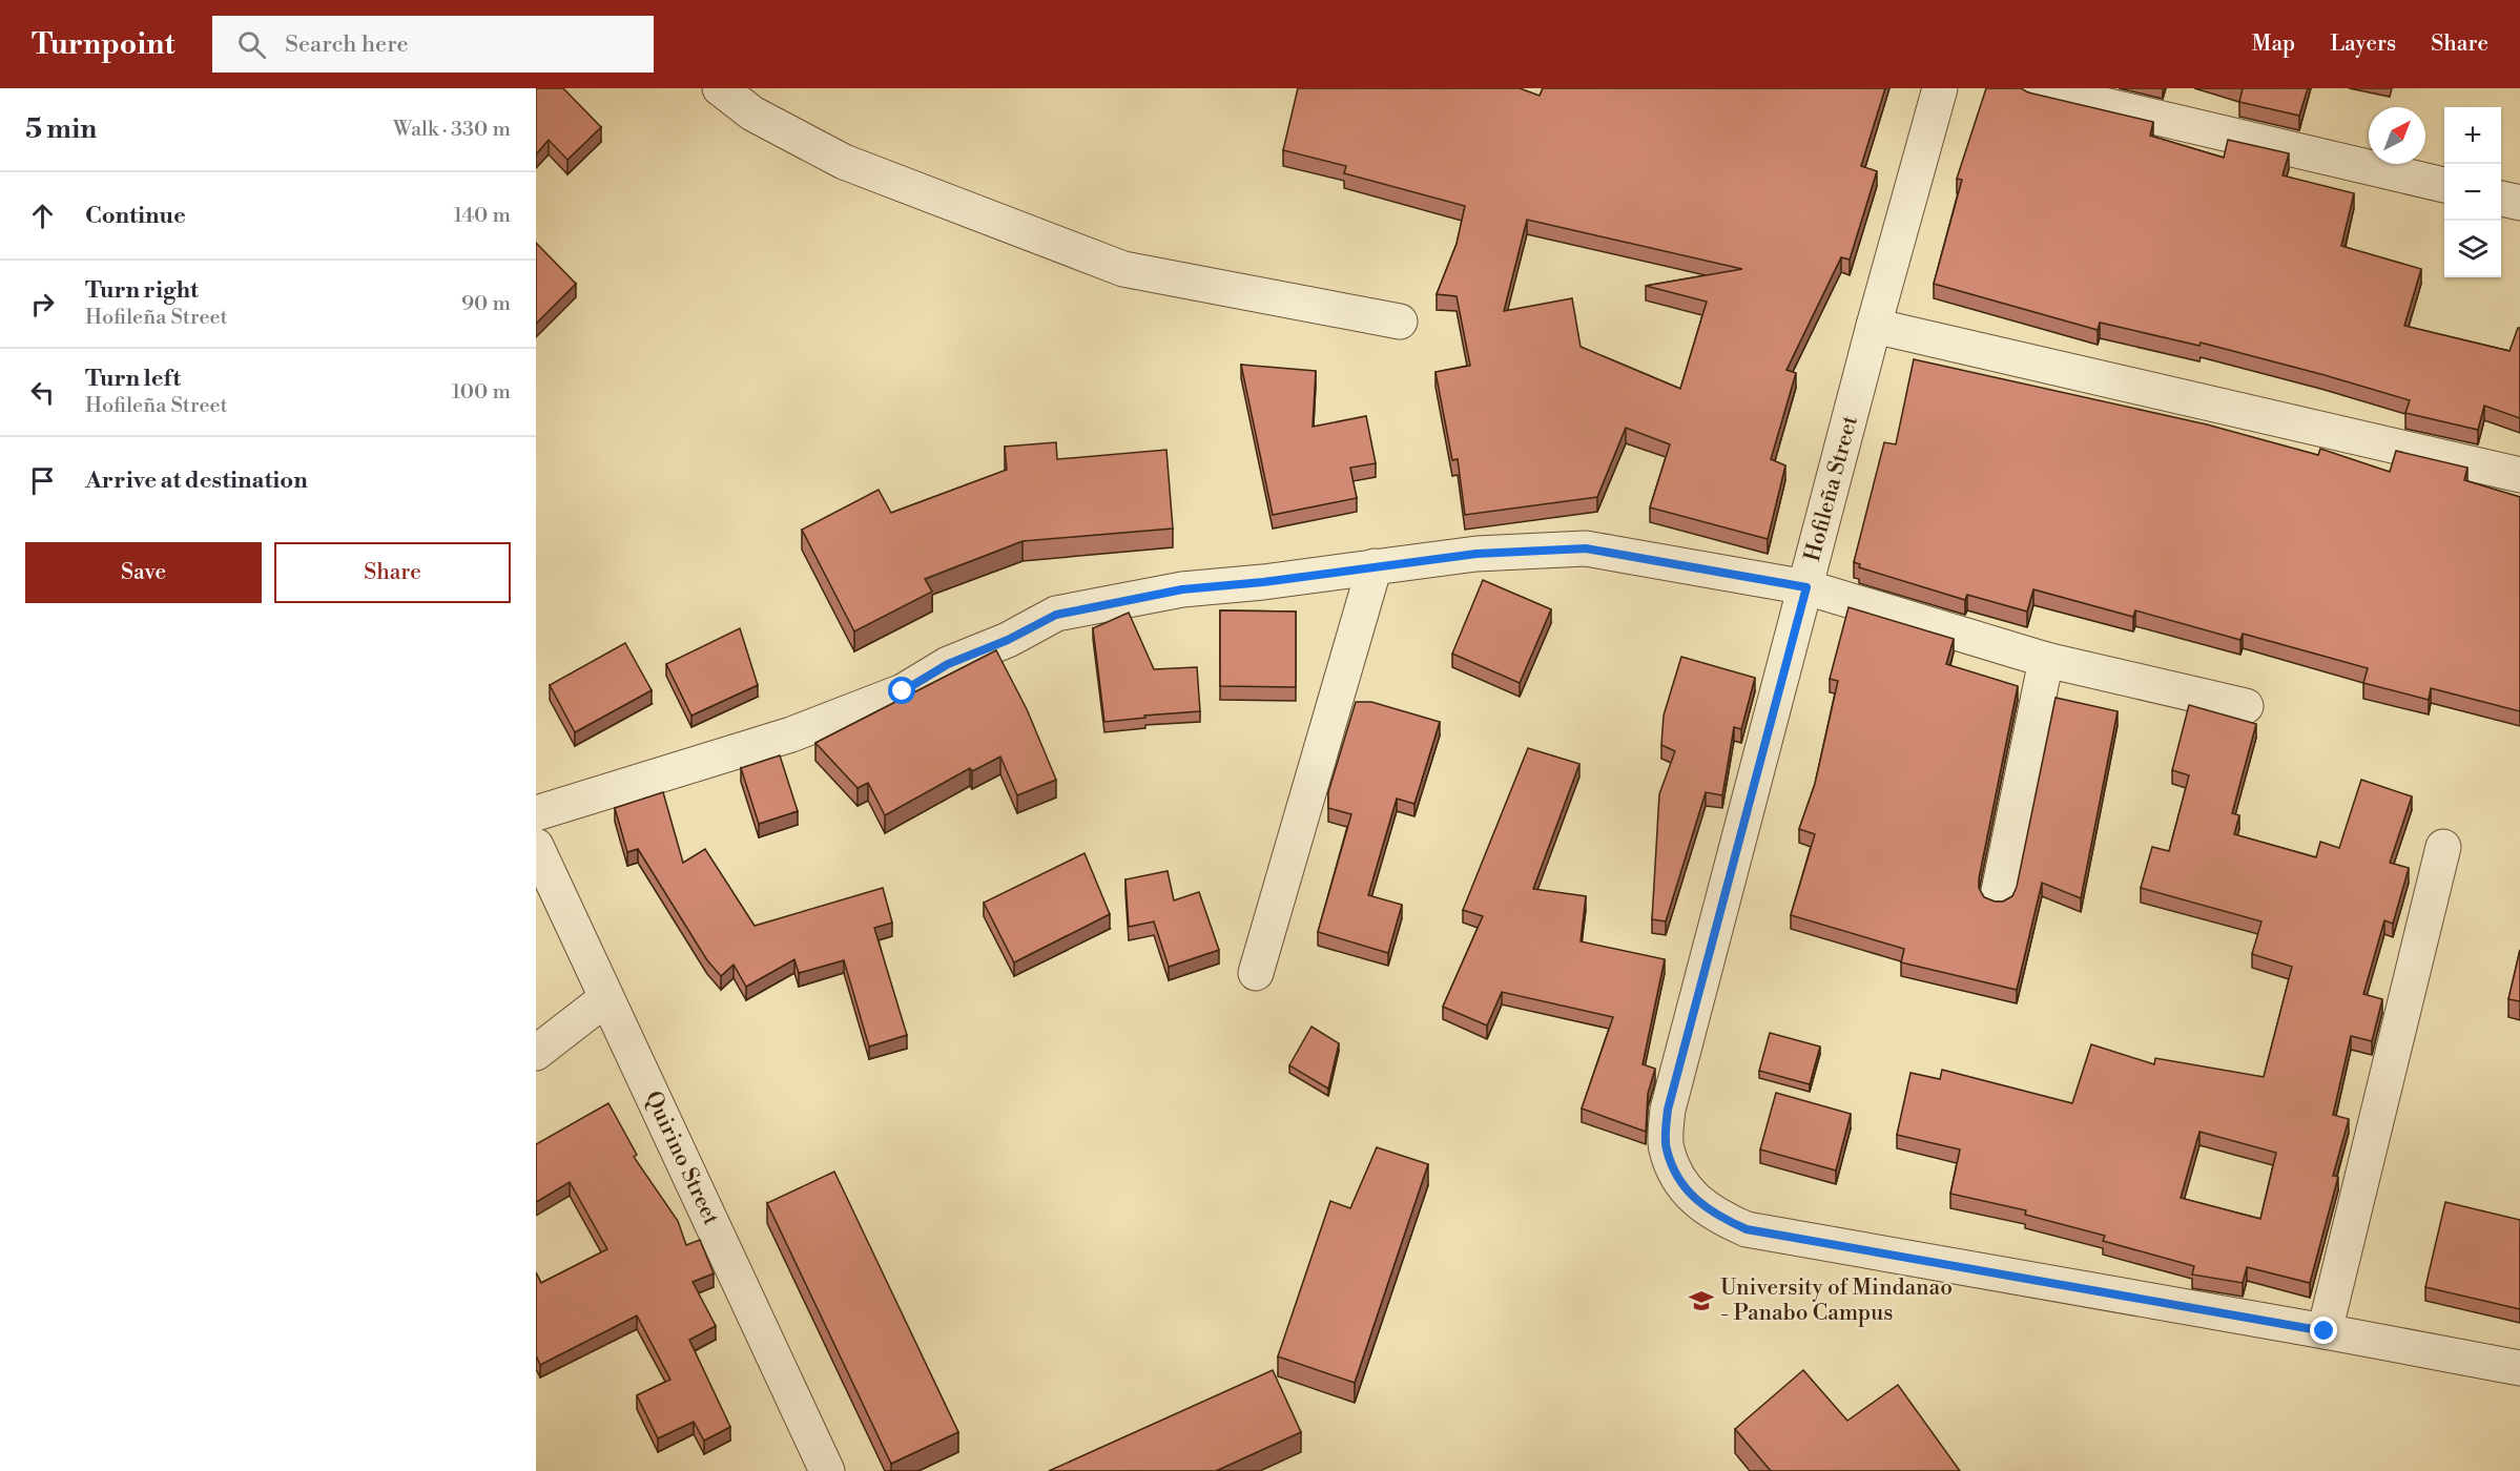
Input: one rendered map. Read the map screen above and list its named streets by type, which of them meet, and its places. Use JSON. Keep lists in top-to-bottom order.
{
  "streets": {
    "street": ["Hofileña Street", "Quirino Street"]
  },
  "places": {
    "school or university": ["University of Mindanao - Panabo Campus"]
  },
  "north": "top right",
  "page": {
    "header": "Turnpoint",
    "search": "Search here",
    "nav": ["Map", "Layers", "Share"],
    "heading": ["5 min", "Walk · 330 m"],
    "map_buttons": ["+", "−"],
    "list": [
      ["Continue", "140 m"],
      ["Turn right", "Hofileña Street", "90 m"],
      ["Turn left", "Hofileña Street", "100 m"],
      "Arrive at destination"
    ],
    "buttons": ["Save", "Share"]
  }
}
